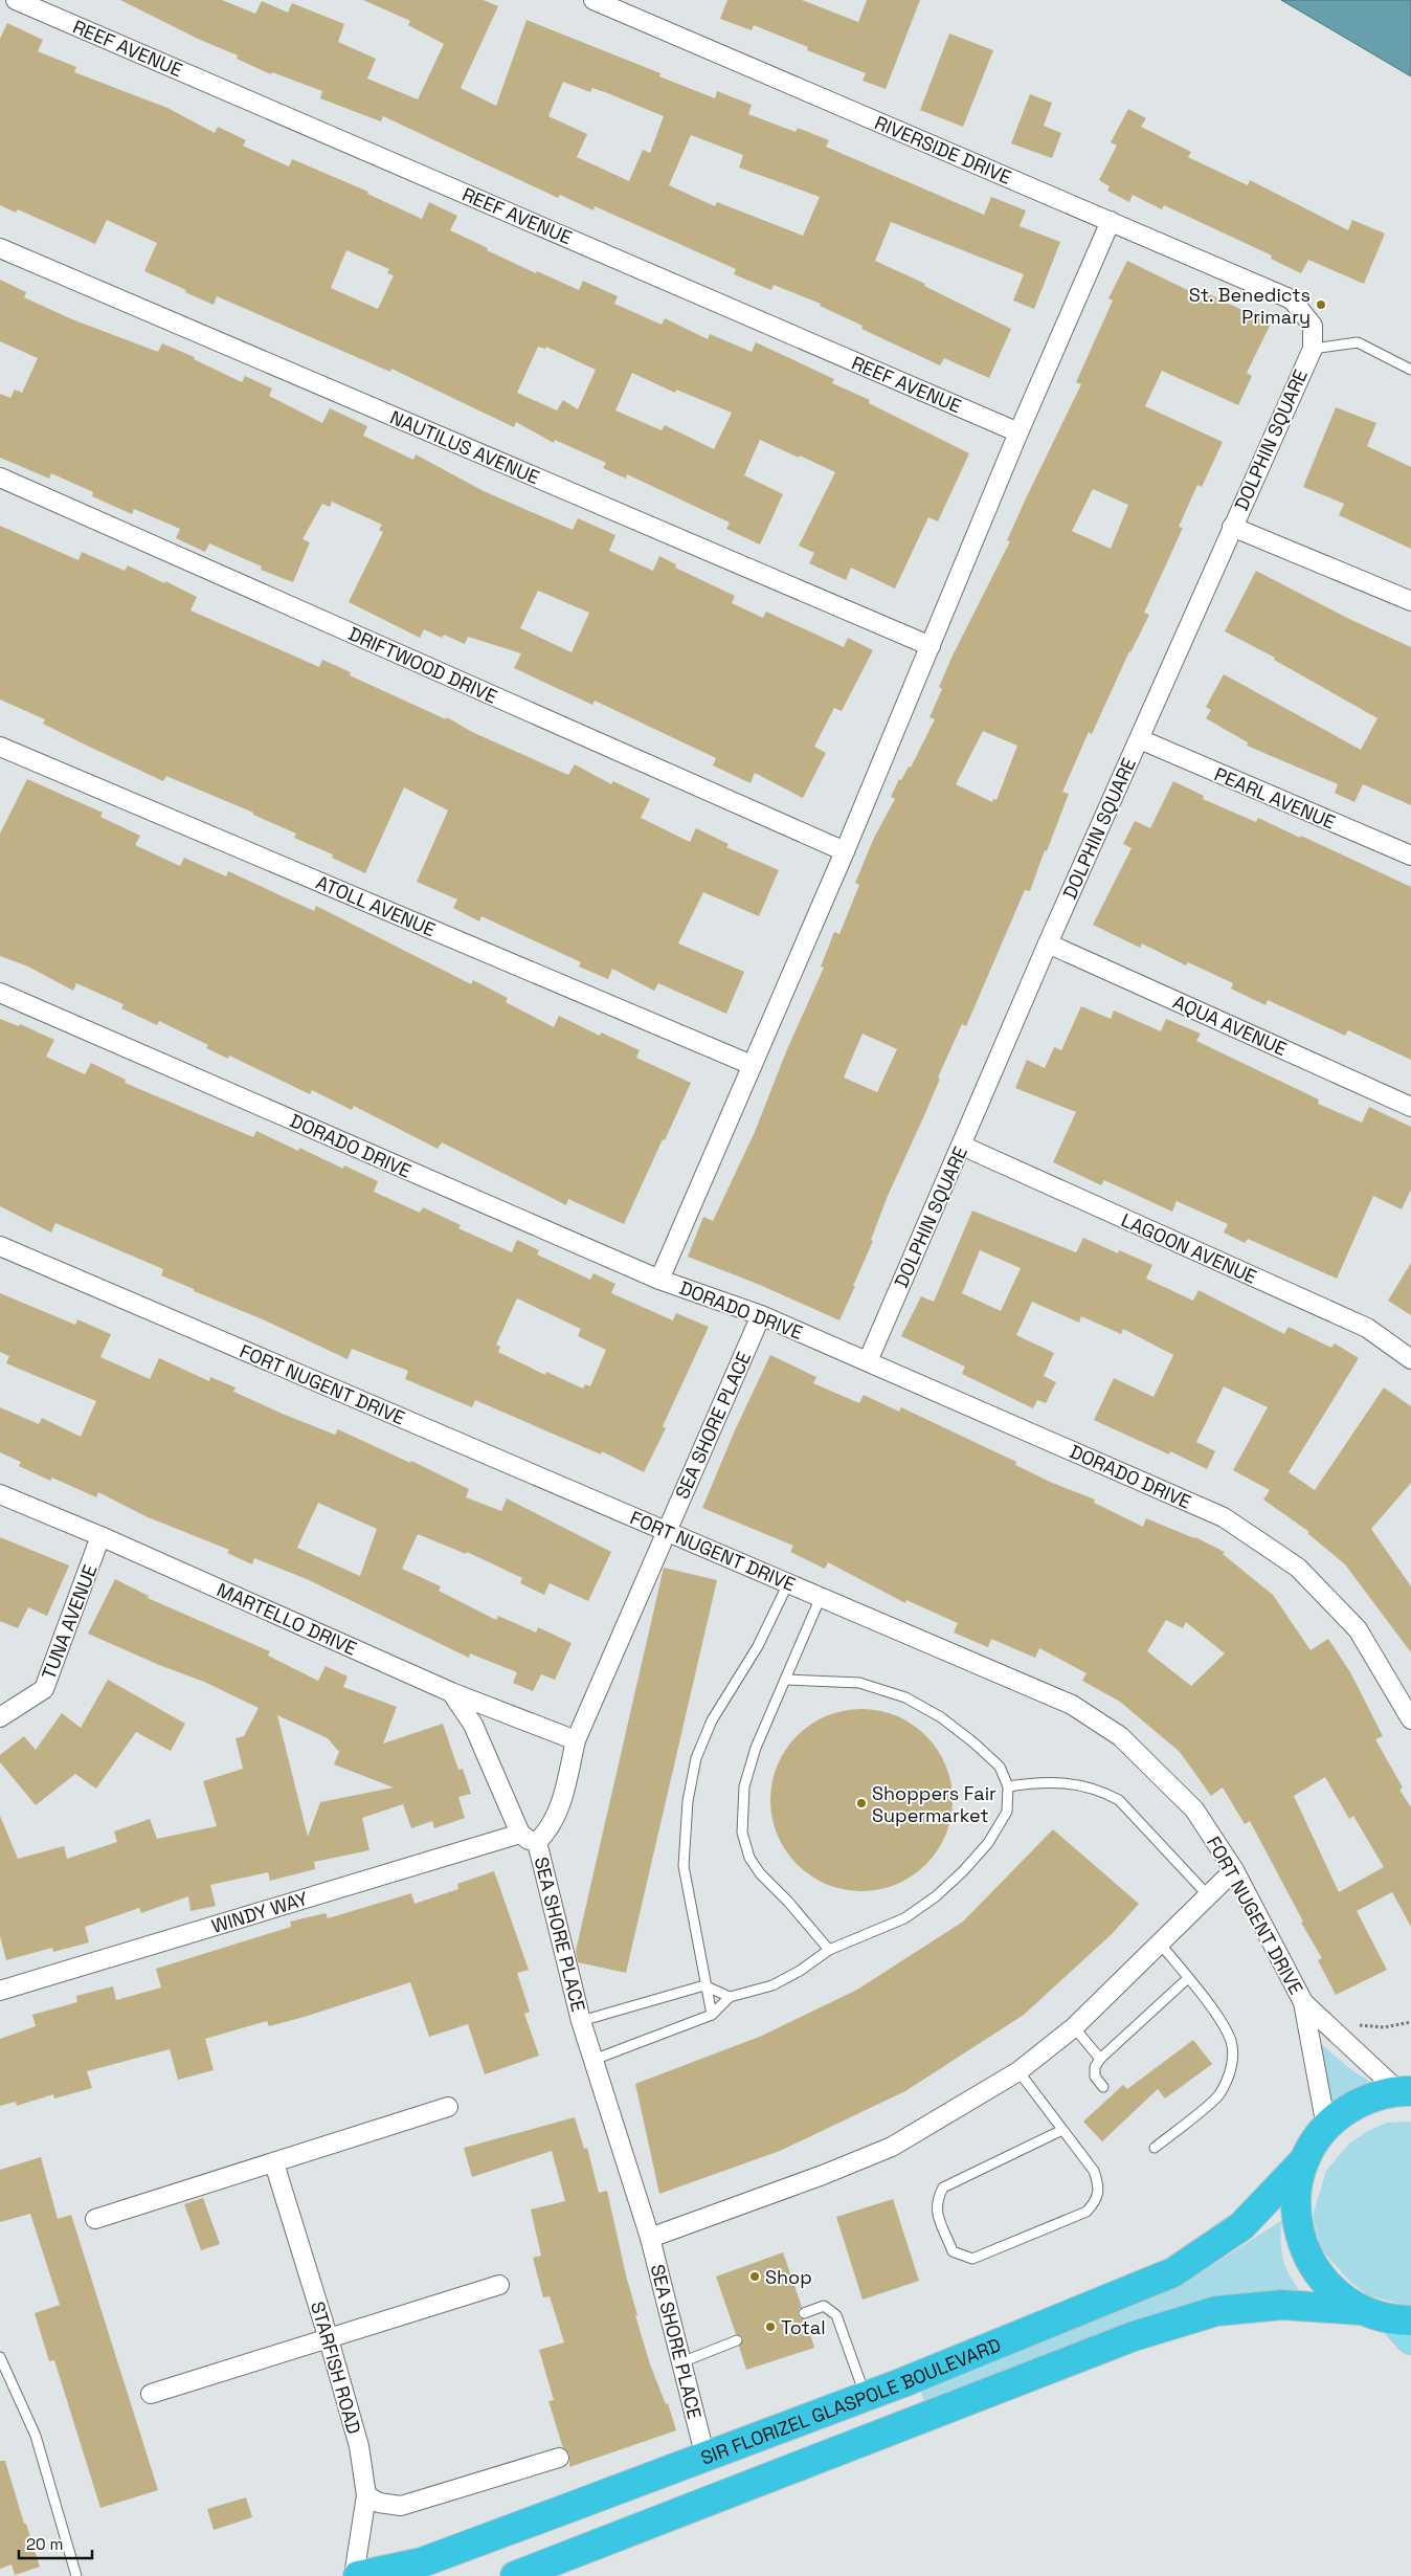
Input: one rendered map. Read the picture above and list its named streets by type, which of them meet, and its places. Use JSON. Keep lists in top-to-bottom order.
{
  "streets": {
    "highway": ["SIR FLORIZEL GLASPOLE BOULEVARD"],
    "street": [
      "REEF AVENUE",
      "RIVERSIDE DRIVE",
      "DOLPHIN SQUARE",
      "NAUTILUS AVENUE",
      "DRIFTWOOD DRIVE",
      "PEARL AVENUE",
      "ATOLL AVENUE",
      "AQUA AVENUE",
      "DORADO DRIVE",
      "LAGOON AVENUE",
      "FORT NUGENT DRIVE",
      "SEA SHORE PLACE",
      "MARTELLO DRIVE",
      "TUNA AVENUE",
      "WINDY WAY",
      "STARFISH ROAD"
    ]
  },
  "crossings": [
    ["RIVERSIDE DRIVE", "DOLPHIN SQUARE"],
    ["DOLPHIN SQUARE", "PEARL AVENUE"],
    ["DOLPHIN SQUARE", "AQUA AVENUE"],
    ["DOLPHIN SQUARE", "DORADO DRIVE"],
    ["DOLPHIN SQUARE", "LAGOON AVENUE"],
    ["DORADO DRIVE", "SEA SHORE PLACE"],
    ["FORT NUGENT DRIVE", "SEA SHORE PLACE"],
    ["SEA SHORE PLACE", "MARTELLO DRIVE"],
    ["SEA SHORE PLACE", "SIR FLORIZEL GLASPOLE BOULEVARD"],
    ["MARTELLO DRIVE", "TUNA AVENUE"],
    ["STARFISH ROAD", "SIR FLORIZEL GLASPOLE BOULEVARD"]
  ],
  "places": [
    "St. Benedicts Primary",
    "Shoppers Fair Supermarket",
    "Shop",
    "Total"
  ],
  "scale_bar": "20 m"
}
